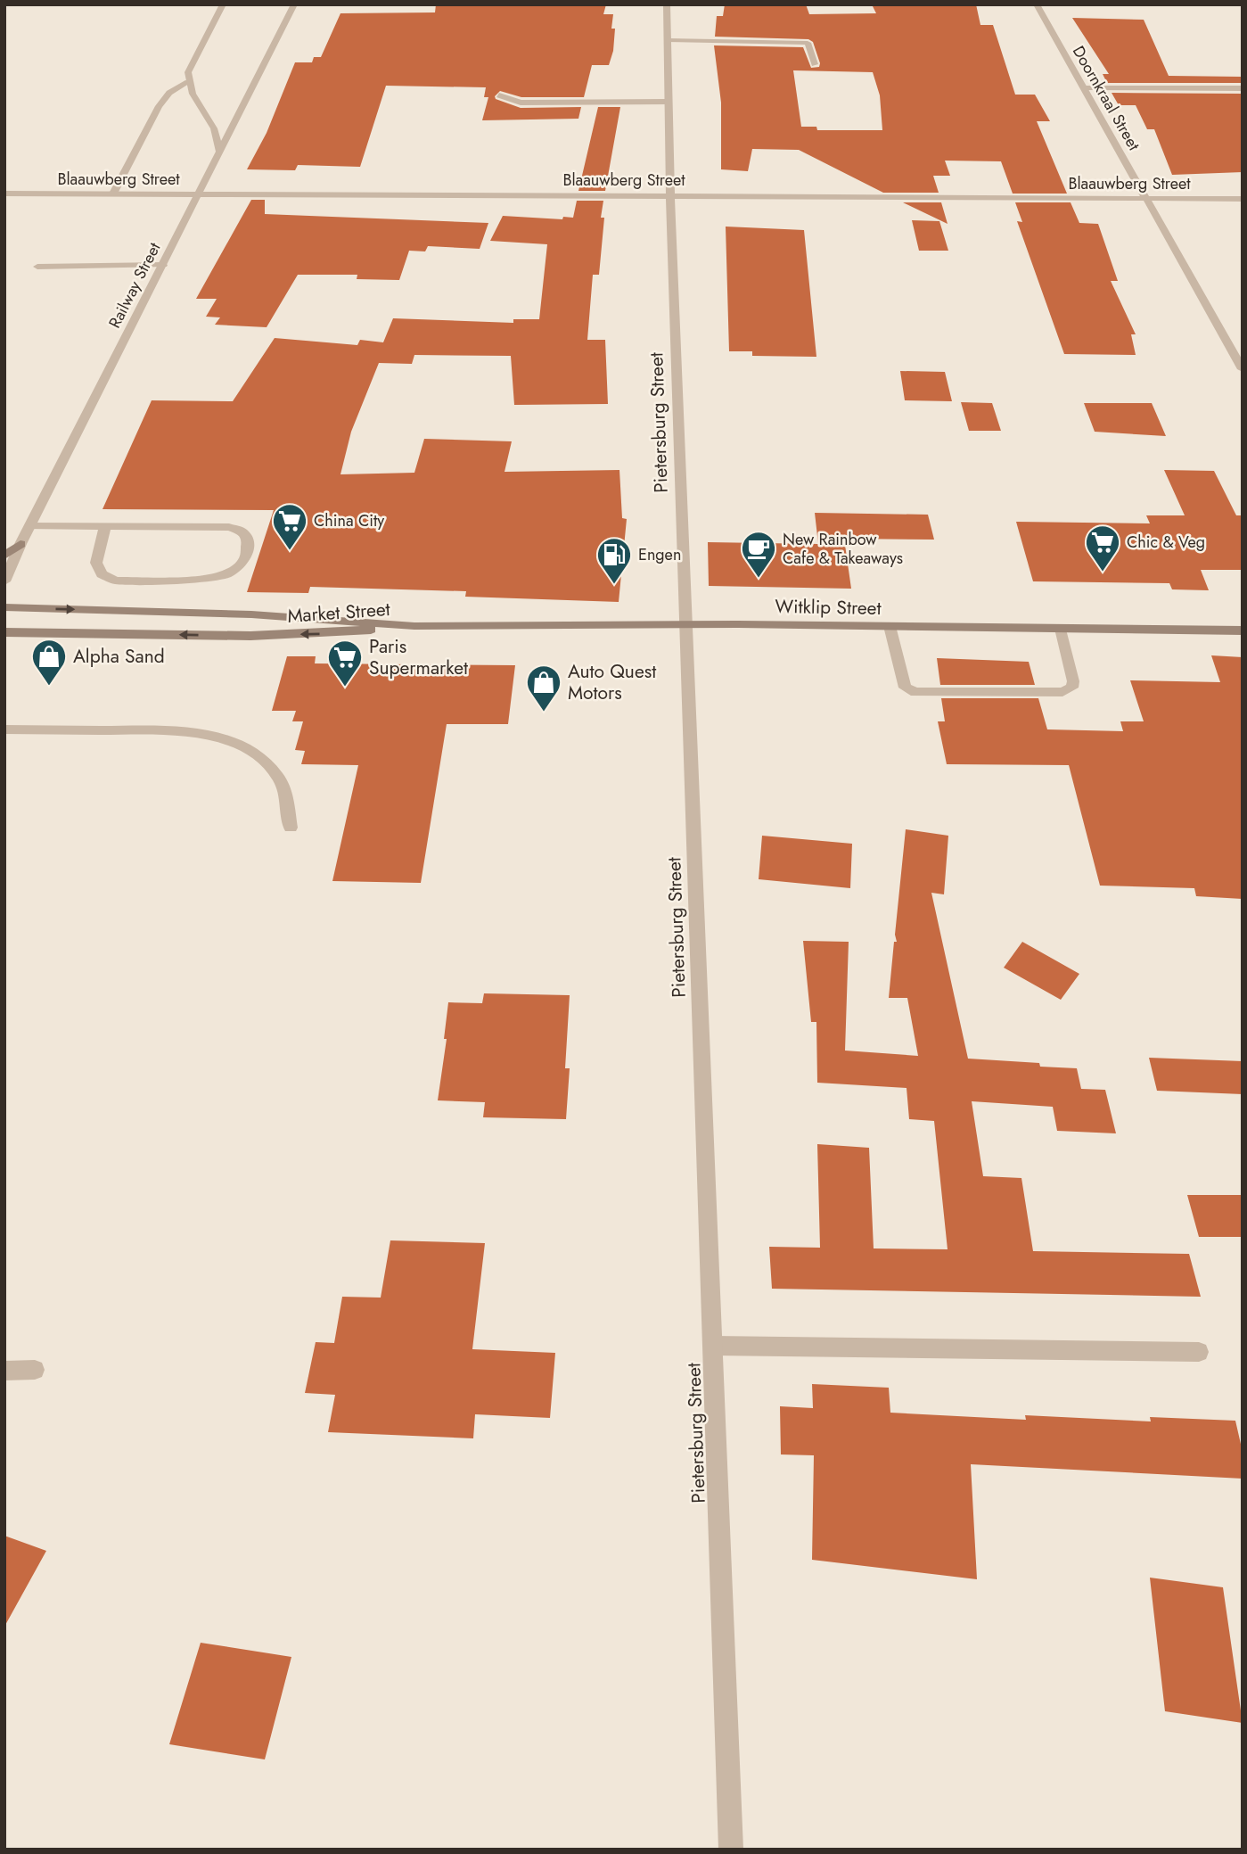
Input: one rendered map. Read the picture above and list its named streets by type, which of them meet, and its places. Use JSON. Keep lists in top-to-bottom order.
{
  "streets": {
    "main road": ["Witklip Street", "Market Street"],
    "street": [
      "Doornkraal Street",
      "Blaauwberg Street",
      "Railway Street",
      "Pietersburg Street"
    ]
  },
  "crossings": [
    ["Doornkraal Street", "Blaauwberg Street"],
    ["Blaauwberg Street", "Railway Street"],
    ["Blaauwberg Street", "Pietersburg Street"],
    ["Pietersburg Street", "Witklip Street"],
    ["Witklip Street", "Market Street"]
  ],
  "places": {
    "supermarket": ["China City", "Chic & Veg", "Paris Supermarket"],
    "cafe": ["New Rainbow Cafe & Takeaways"],
    "fuel station": ["Engen"],
    "shop": ["Alpha Sand", "Auto Quest Motors"]
  }
}
